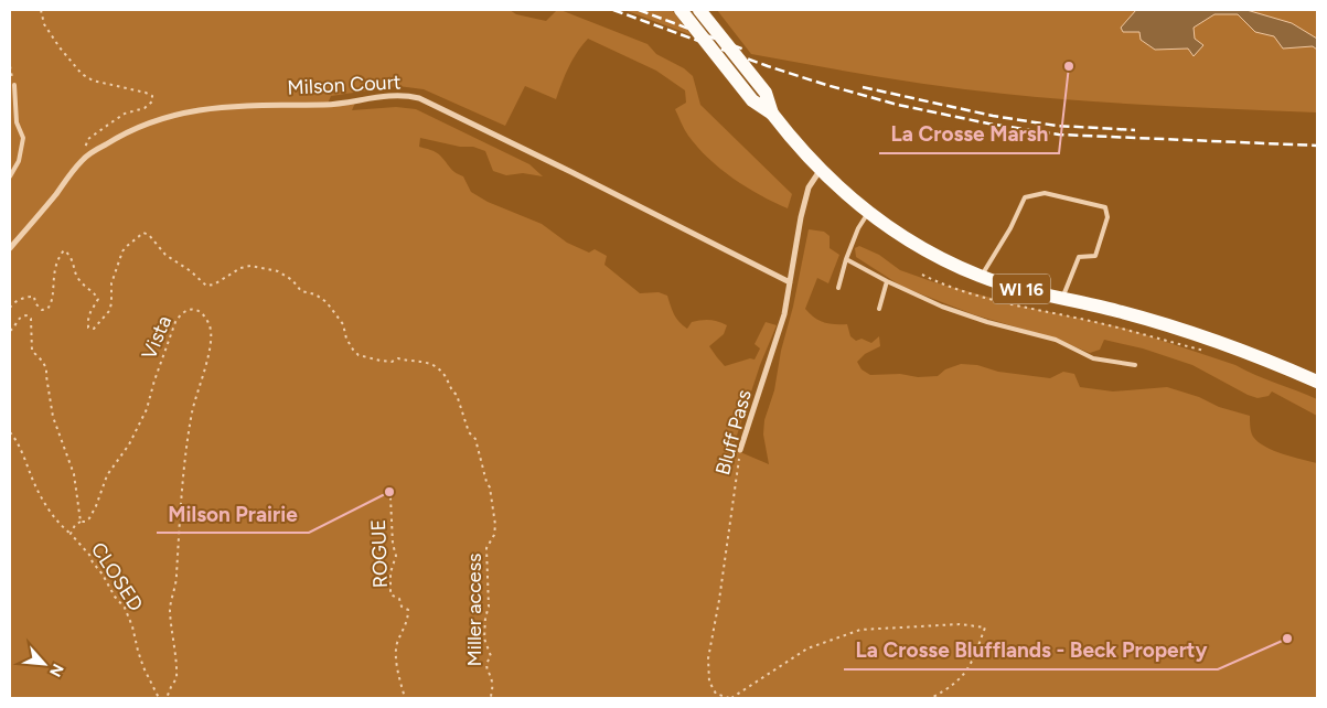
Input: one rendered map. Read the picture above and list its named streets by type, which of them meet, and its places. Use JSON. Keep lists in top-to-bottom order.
{
  "streets": {
    "main road": ["WI 16"],
    "street": ["Milson Court", "Bluff Pass"],
    "path": [
      "Vista",
      "ROGUE",
      "CLOSED",
      "Miller access"
    ]
  },
  "crossings": [
    ["Milson Court", "Bluff Pass"],
    ["WI 16", "Bluff Pass"],
    ["Vista", "CLOSED"]
  ],
  "places": ["La Crosse Marsh", "Milson Prairie", "La Crosse Blufflands - Beck Property"],
  "north": "bottom right"
}
